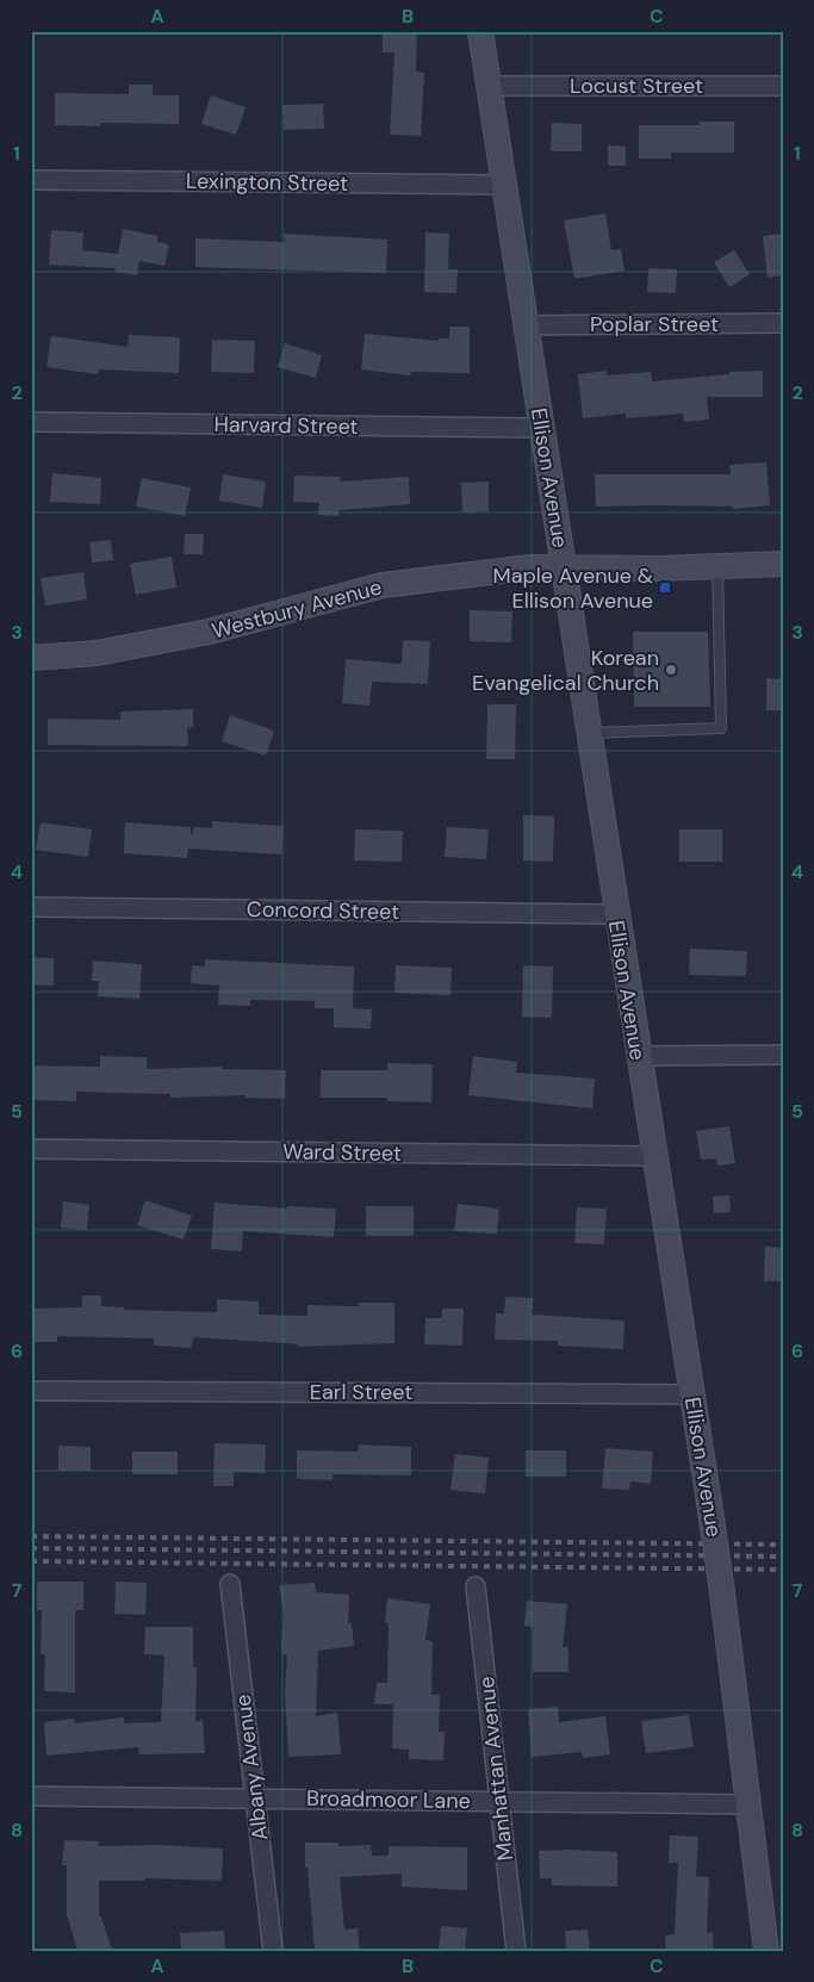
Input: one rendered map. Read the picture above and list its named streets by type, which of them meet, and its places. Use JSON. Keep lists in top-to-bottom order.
{
  "streets": {
    "street": [
      "Locust Street",
      "Lexington Street",
      "Poplar Street",
      "Harvard Street",
      "Ellison Avenue",
      "Westbury Avenue",
      "Concord Street",
      "Ward Street",
      "Earl Street",
      "Albany Avenue",
      "Manhattan Avenue",
      "Broadmoor Lane"
    ]
  },
  "crossings": [
    ["Locust Street", "Ellison Avenue"],
    ["Lexington Street", "Ellison Avenue"],
    ["Poplar Street", "Ellison Avenue"],
    ["Harvard Street", "Ellison Avenue"],
    ["Ellison Avenue", "Westbury Avenue"],
    ["Ellison Avenue", "Concord Street"],
    ["Ellison Avenue", "Ward Street"],
    ["Ellison Avenue", "Earl Street"],
    ["Ellison Avenue", "Broadmoor Lane"],
    ["Albany Avenue", "Broadmoor Lane"],
    ["Manhattan Avenue", "Broadmoor Lane"]
  ],
  "places": {
    "transit": ["Maple Avenue & Ellison Avenue"],
    "other": ["Korean Evangelical Church"]
  },
  "grid": {
    "columns": ["A", "B", "C"],
    "rows": [
      "1",
      "2",
      "3",
      "4",
      "5",
      "6",
      "7",
      "8"
    ]
  }
}
